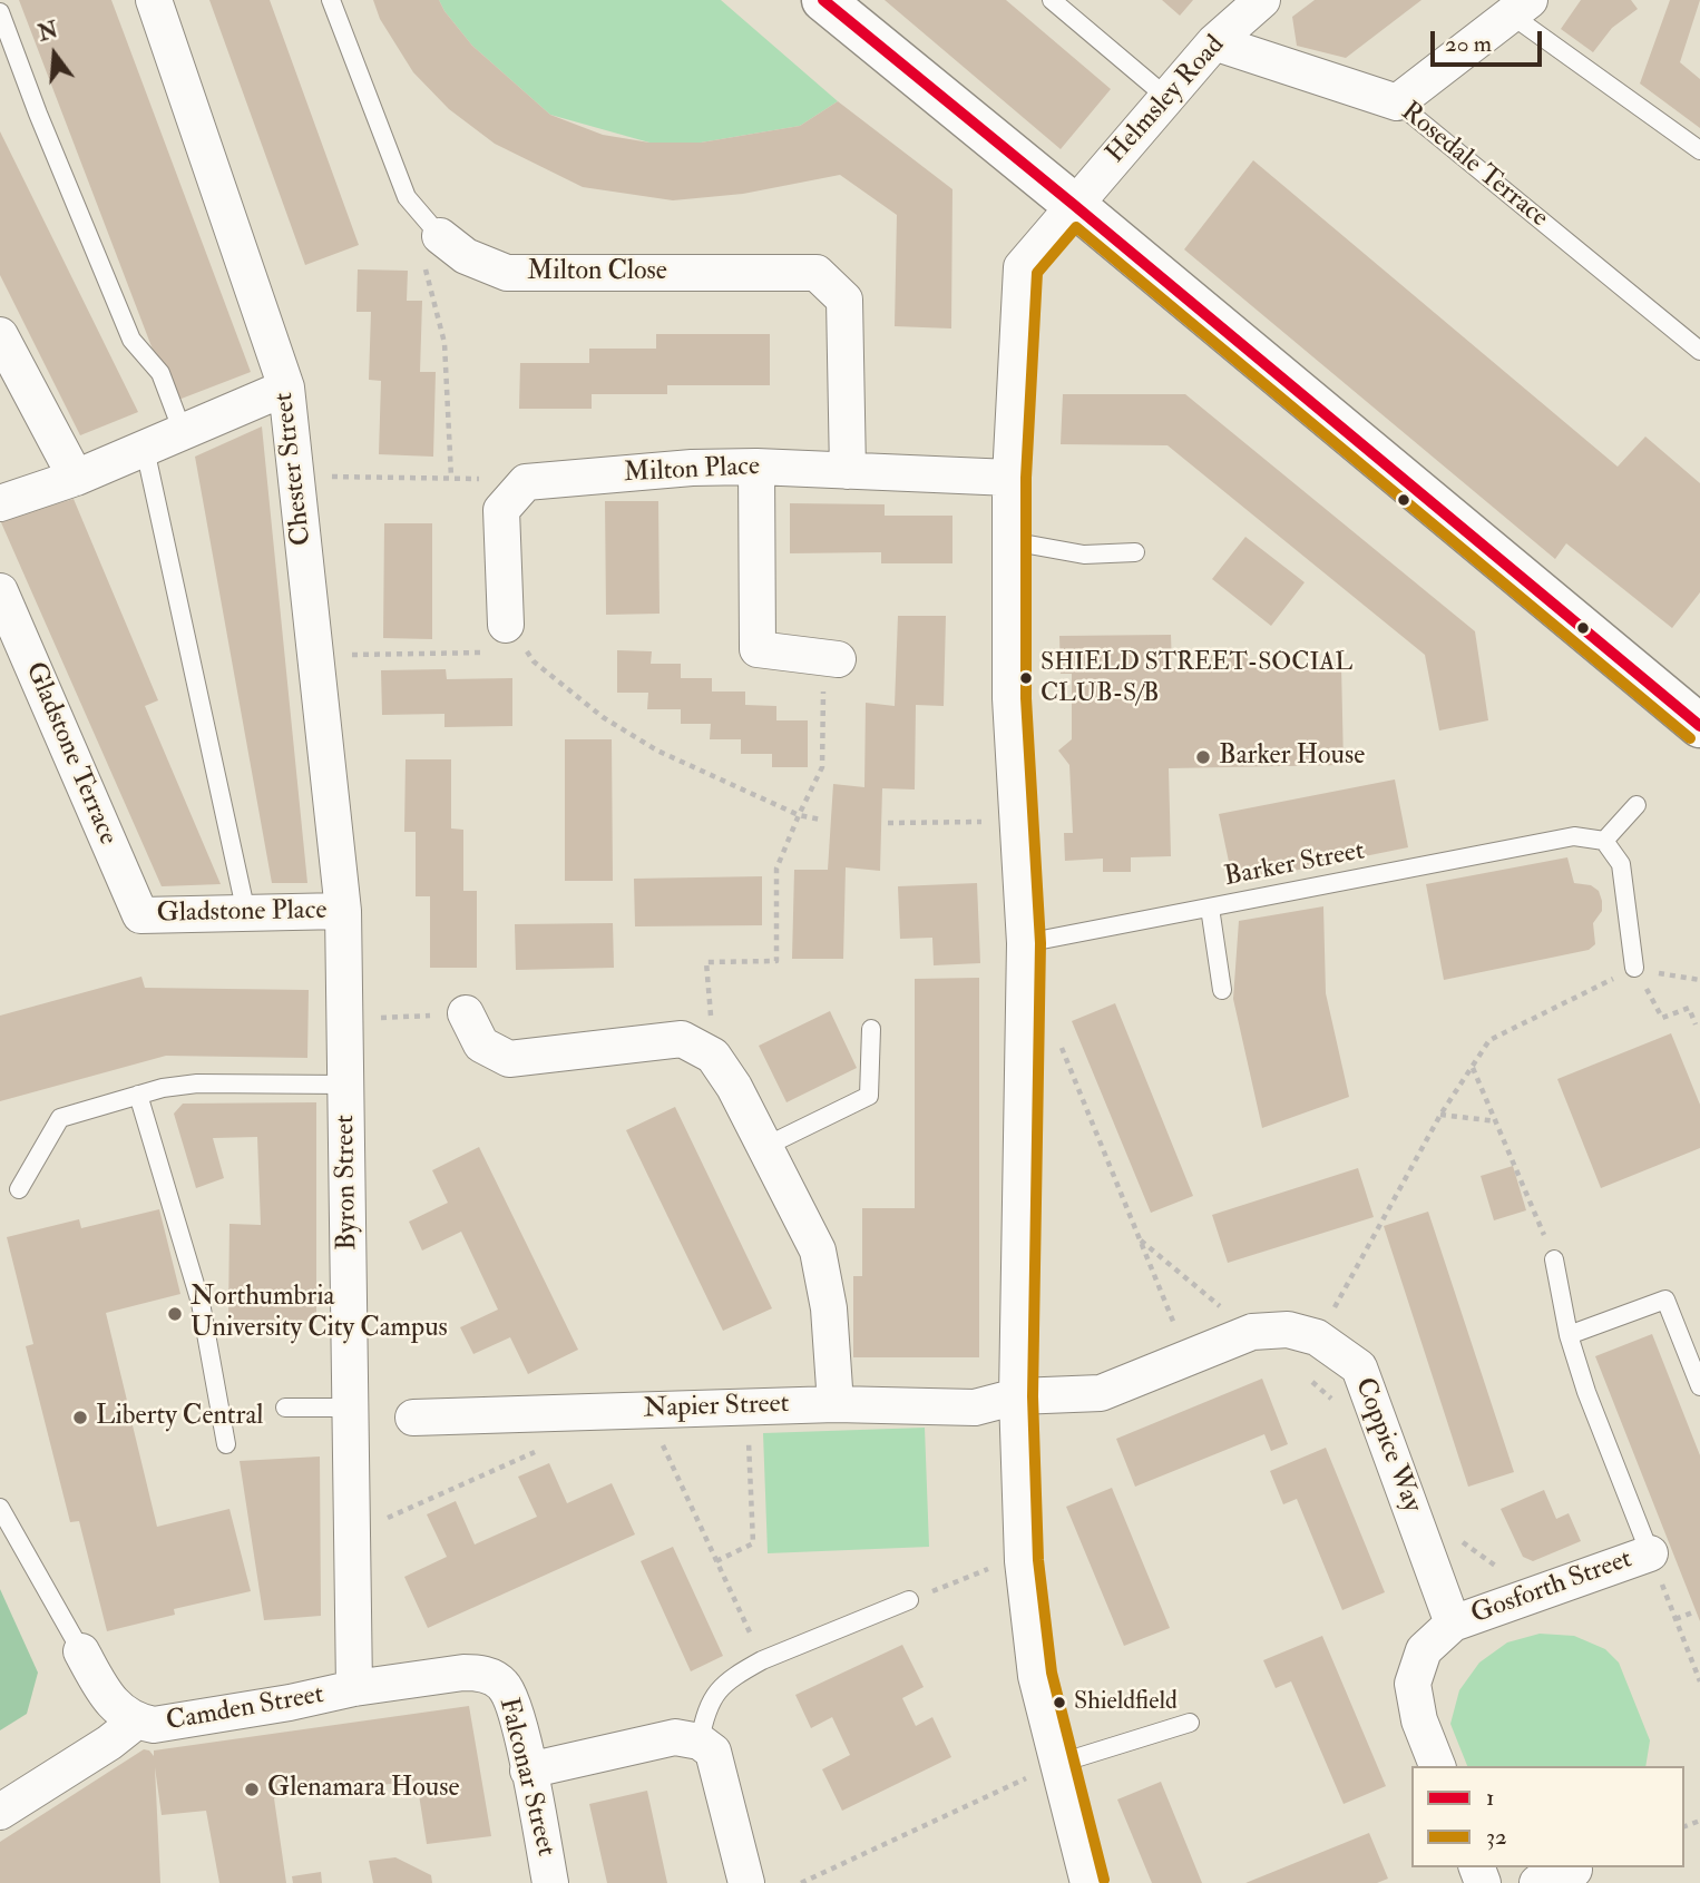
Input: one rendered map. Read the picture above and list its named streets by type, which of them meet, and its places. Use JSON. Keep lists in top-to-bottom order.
{
  "streets": {
    "street": [
      "Helmsley Road",
      "Rosedale Terrace",
      "Milton Close",
      "Chester Street",
      "Milton Place",
      "Gladstone Terrace",
      "Gladstone Place",
      "Byron Street",
      "Napier Street",
      "Coppice Way",
      "Gosforth Street",
      "Camden Street",
      "Falconar Street"
    ],
    "lane": ["Barker Street"]
  },
  "crossings": [
    ["Helmsley Road", "Rosedale Terrace"],
    ["Helmsley Road", "Milton Place"],
    ["Helmsley Road", "Barker Street"],
    ["Helmsley Road", "Napier Street"],
    ["Helmsley Road", "Coppice Way"],
    ["Milton Close", "Milton Place"],
    ["Chester Street", "Gladstone Place"],
    ["Chester Street", "Byron Street"],
    ["Gladstone Terrace", "Gladstone Place"],
    ["Gladstone Place", "Byron Street"],
    ["Byron Street", "Camden Street"],
    ["Byron Street", "Falconar Street"],
    ["Napier Street", "Coppice Way"],
    ["Coppice Way", "Gosforth Street"],
    ["Camden Street", "Falconar Street"]
  ],
  "places": [
    "SHIELD STREET-SOCIAL CLUB-S/B",
    "Barker House",
    "Northumbria University City Campus",
    "Liberty Central",
    "Shieldfield",
    "Glenamara House"
  ],
  "lines": ["transit line 1", "transit line 32"],
  "legend": ["1", "32"],
  "scale_bar": "20 m",
  "north": "top"
}
